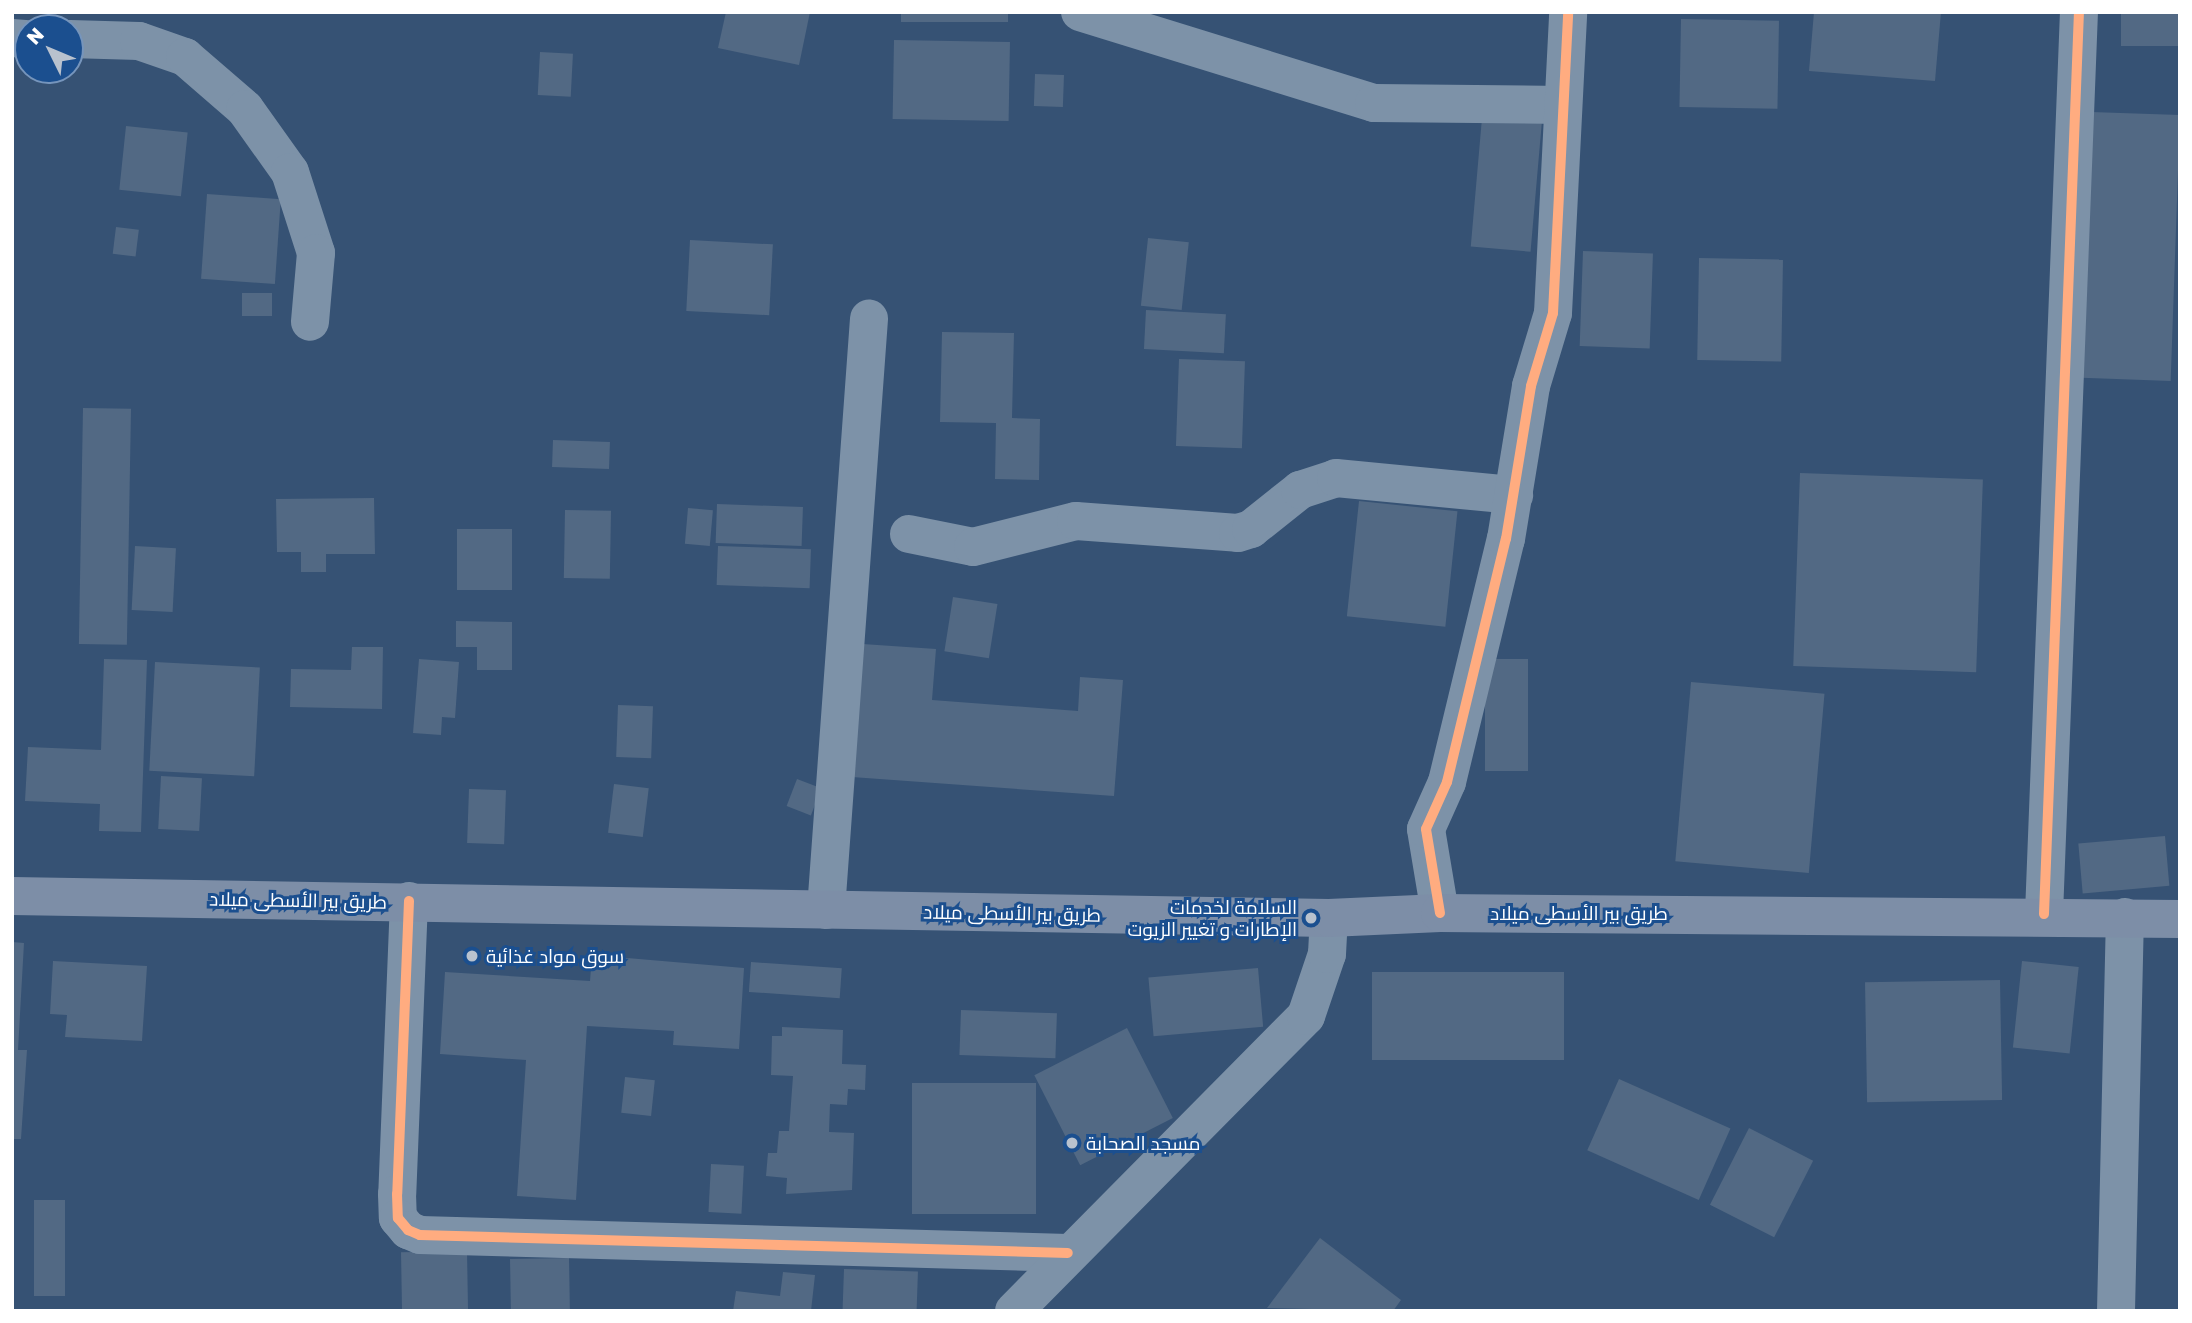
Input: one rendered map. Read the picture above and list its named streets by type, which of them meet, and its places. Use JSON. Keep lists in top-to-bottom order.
{
  "streets": {
    "main road": ["طريق بير الأسطى ميلاد"]
  },
  "places": ["السلامة لخدمات الإطارات و تغيير الزيوت", "سوق مواد غذائية", "مسجد الصحابة"],
  "north": "top left"
}
